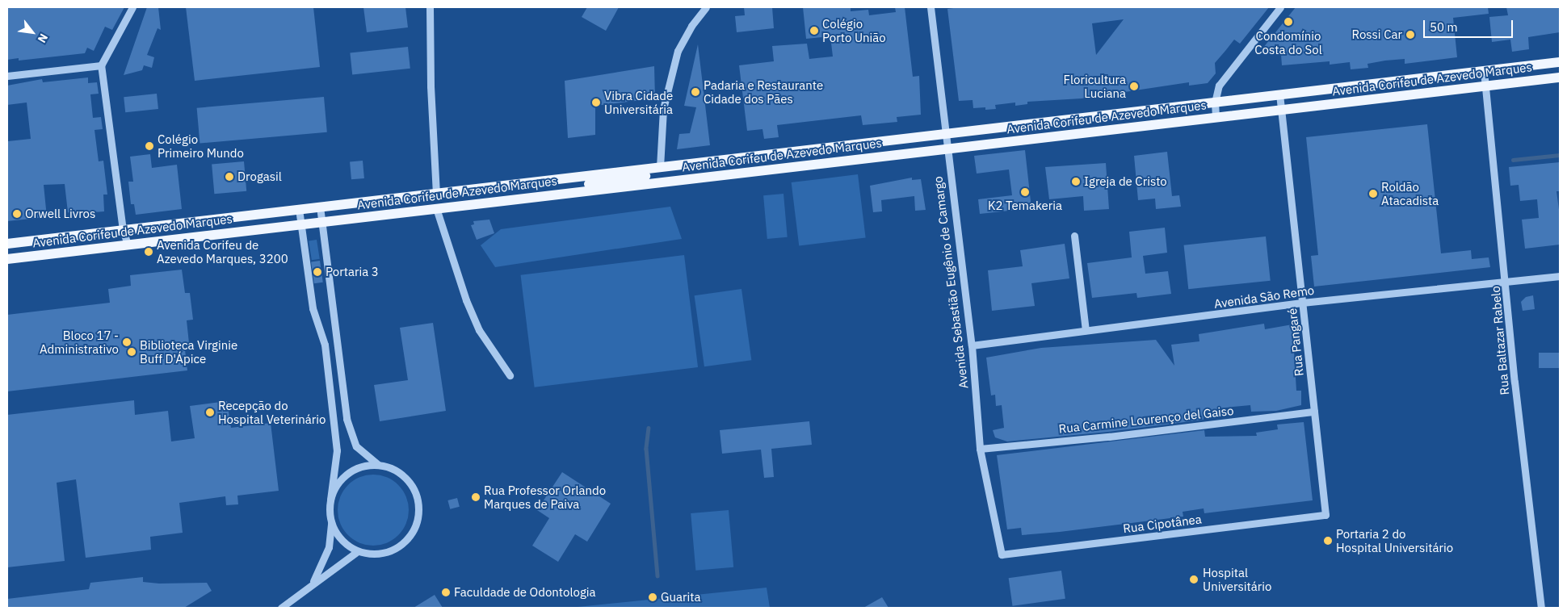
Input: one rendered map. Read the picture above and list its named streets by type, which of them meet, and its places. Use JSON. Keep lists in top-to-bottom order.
{
  "streets": {
    "main road": ["Avenida Corifeu de Azevedo Marques"],
    "street": [
      "Avenida Sebastião Eugênio de Camargo",
      "Avenida São Remo",
      "Rua Baltazar Rabelo",
      "Rua Pangaré",
      "Rua Carmine Lourenço del Gaiso",
      "Rua Cipotânea"
    ]
  },
  "crossings": [
    ["Avenida Corifeu de Azevedo Marques", "Avenida Sebastião Eugênio de Camargo"],
    ["Avenida Corifeu de Azevedo Marques", "Rua Baltazar Rabelo"],
    ["Avenida Corifeu de Azevedo Marques", "Rua Pangaré"],
    ["Avenida Sebastião Eugênio de Camargo", "Avenida São Remo"],
    ["Avenida Sebastião Eugênio de Camargo", "Rua Carmine Lourenço del Gaiso"],
    ["Avenida Sebastião Eugênio de Camargo", "Rua Cipotânea"],
    ["Avenida São Remo", "Rua Baltazar Rabelo"],
    ["Avenida São Remo", "Rua Pangaré"],
    ["Rua Pangaré", "Rua Carmine Lourenço del Gaiso"],
    ["Rua Pangaré", "Rua Cipotânea"]
  ],
  "places": [
    "Condomínio Costa do Sol",
    "Colégio Porto União",
    "Rossi Car",
    "Floricultura Luciana",
    "Padaria e Restaurante Cidade dos Pães",
    "Vibra Cidade Universitária",
    "Colégio Primeiro Mundo",
    "Drogasil",
    "Igreja de Cristo",
    "K2 Temakeria",
    "Roldão Atacadista",
    "Orwell Livros",
    "Avenida Corifeu de Azevedo Marques, 3200",
    "Portaria 3",
    "Bloco 17 - Administrativo",
    "Biblioteca Virginie Buff D'Ápice",
    "Recepção do Hospital Veterinário",
    "Rua Professor Orlando Marques de Paiva",
    "Portaria 2 do Hospital Universitário",
    "Hospital Universitário",
    "Faculdade de Odontologia",
    "Guarita"
  ],
  "scale_bar": "50 m",
  "north": "bottom right"
}
